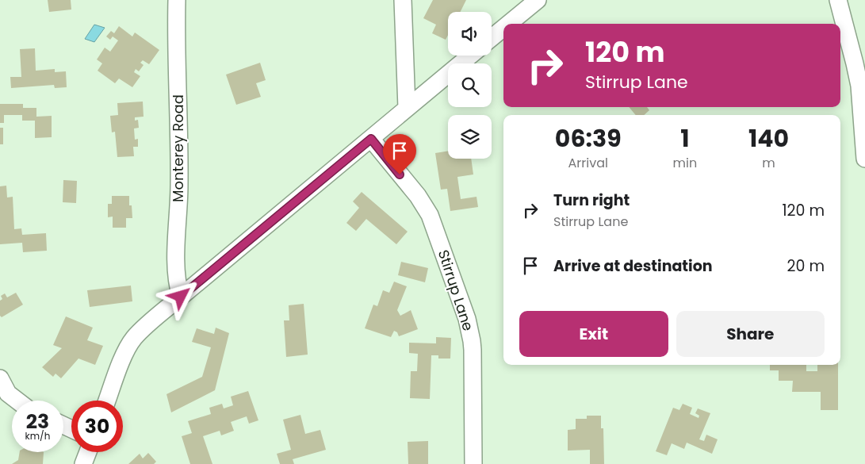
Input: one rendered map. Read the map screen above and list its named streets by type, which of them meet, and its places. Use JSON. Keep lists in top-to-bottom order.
{
  "streets": {
    "street": ["Monterey Road", "Stirrup Lane"]
  },
  "page": {
    "turn": ["120 m", "Stirrup Lane"],
    "eta": [
      "06:39",
      "Arrival",
      "1",
      "min",
      "140",
      "m"
    ],
    "list": [
      {
        "name": "Turn right",
        "note": "Stirrup Lane",
        "value": "120 m"
      },
      {
        "name": "Arrive at destination",
        "value": "20 m"
      }
    ],
    "buttons": ["Exit", "Share"],
    "speed": "23 km/h",
    "limit": "30"
  }
}
